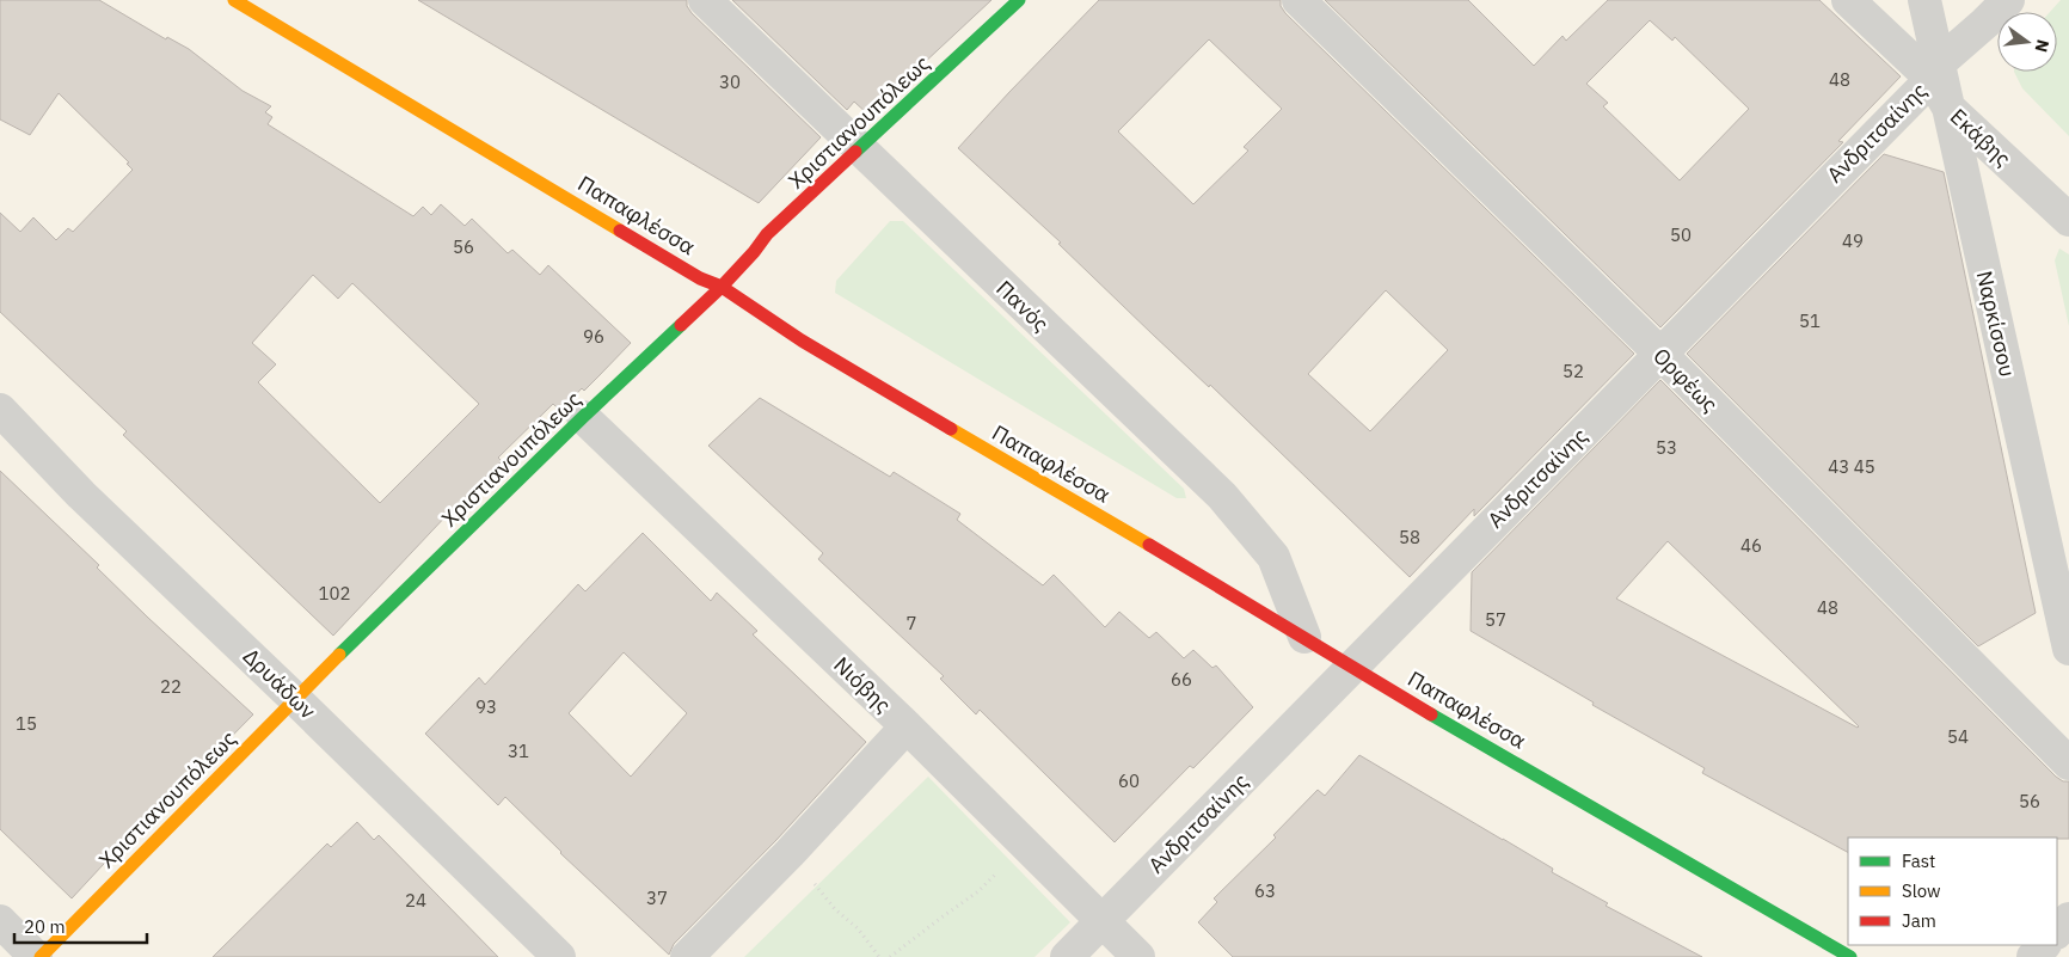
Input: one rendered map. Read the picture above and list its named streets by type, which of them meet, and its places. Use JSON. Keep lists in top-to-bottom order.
{
  "streets": {
    "street": [
      "Χριστιανουπόλεως",
      "Ανδριτσαίνης",
      "Εκάβης",
      "Παπαφλέσσα",
      "Πανός",
      "Ναρκίσσου",
      "Ορφέως",
      "Δρυάδων",
      "Νιόβης"
    ]
  },
  "crossings": [
    ["Χριστιανουπόλεως", "Παπαφλέσσα"],
    ["Χριστιανουπόλεως", "Πανός"],
    ["Χριστιανουπόλεως", "Δρυάδων"],
    ["Χριστιανουπόλεως", "Νιόβης"],
    ["Ανδριτσαίνης", "Παπαφλέσσα"],
    ["Ανδριτσαίνης", "Ναρκίσσου"],
    ["Ανδριτσαίνης", "Ορφέως"],
    ["Ανδριτσαίνης", "Νιόβης"],
    ["Εκάβης", "Ναρκίσσου"],
    ["Παπαφλέσσα", "Πανός"]
  ],
  "house_numbers": [
    "48",
    "30",
    "50",
    "49",
    "56",
    "51",
    "96",
    "52",
    "53",
    "43 45",
    "58",
    "46",
    "102",
    "48",
    "57",
    "7",
    "66",
    "22",
    "93",
    "15",
    "54",
    "31",
    "60",
    "56",
    "63",
    "37",
    "24"
  ],
  "legend": ["Fast", "Slow", "Jam"],
  "scale_bar": "20 m",
  "north": "right"
}
